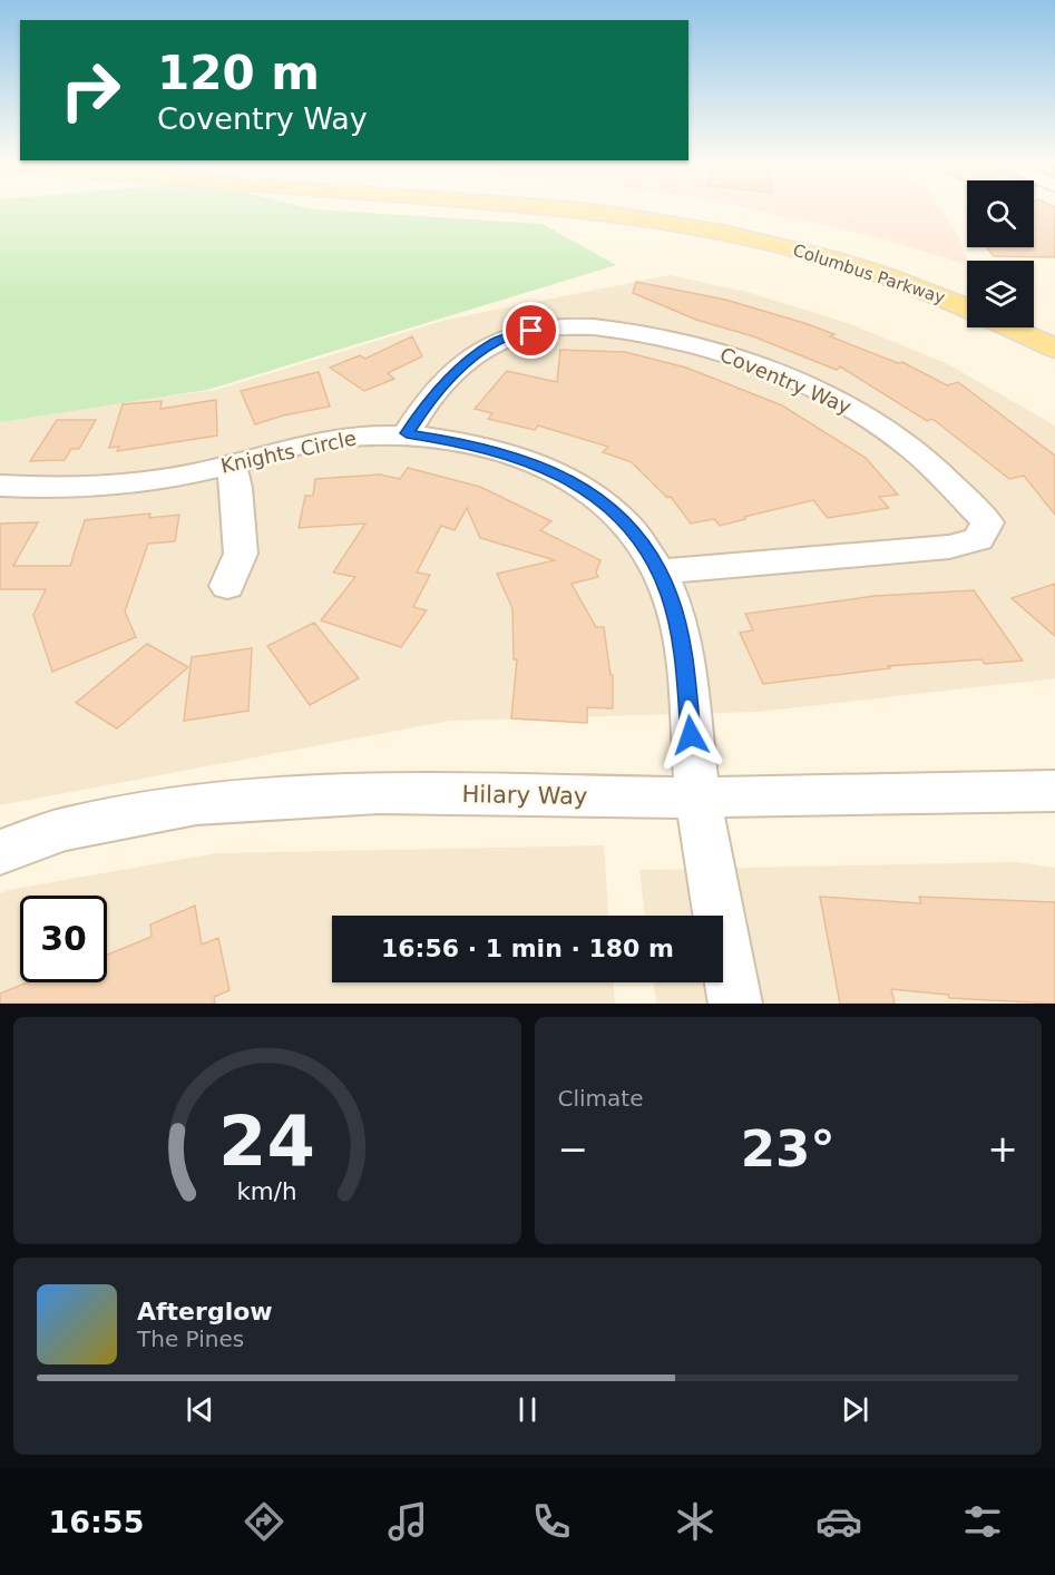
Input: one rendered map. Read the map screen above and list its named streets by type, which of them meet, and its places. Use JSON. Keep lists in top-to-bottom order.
{
  "streets": {
    "main road": ["Columbus Parkway"],
    "street": ["Coventry Way", "Knights Circle", "Hilary Way"]
  },
  "crossings": [
    ["Coventry Way", "Knights Circle"],
    ["Knights Circle", "Hilary Way"]
  ],
  "page": {
    "turn": ["120 m", "Coventry Way"],
    "limit": "30",
    "trip": "16:56 · 1 min · 180 m",
    "tile": "Climate",
    "heat": ["−", "23°", "+"],
    "song": ["Afterglow", "The Pines"],
    "tabs": "16:55",
    "gauge": ["24", "km/h"]
  }
}
